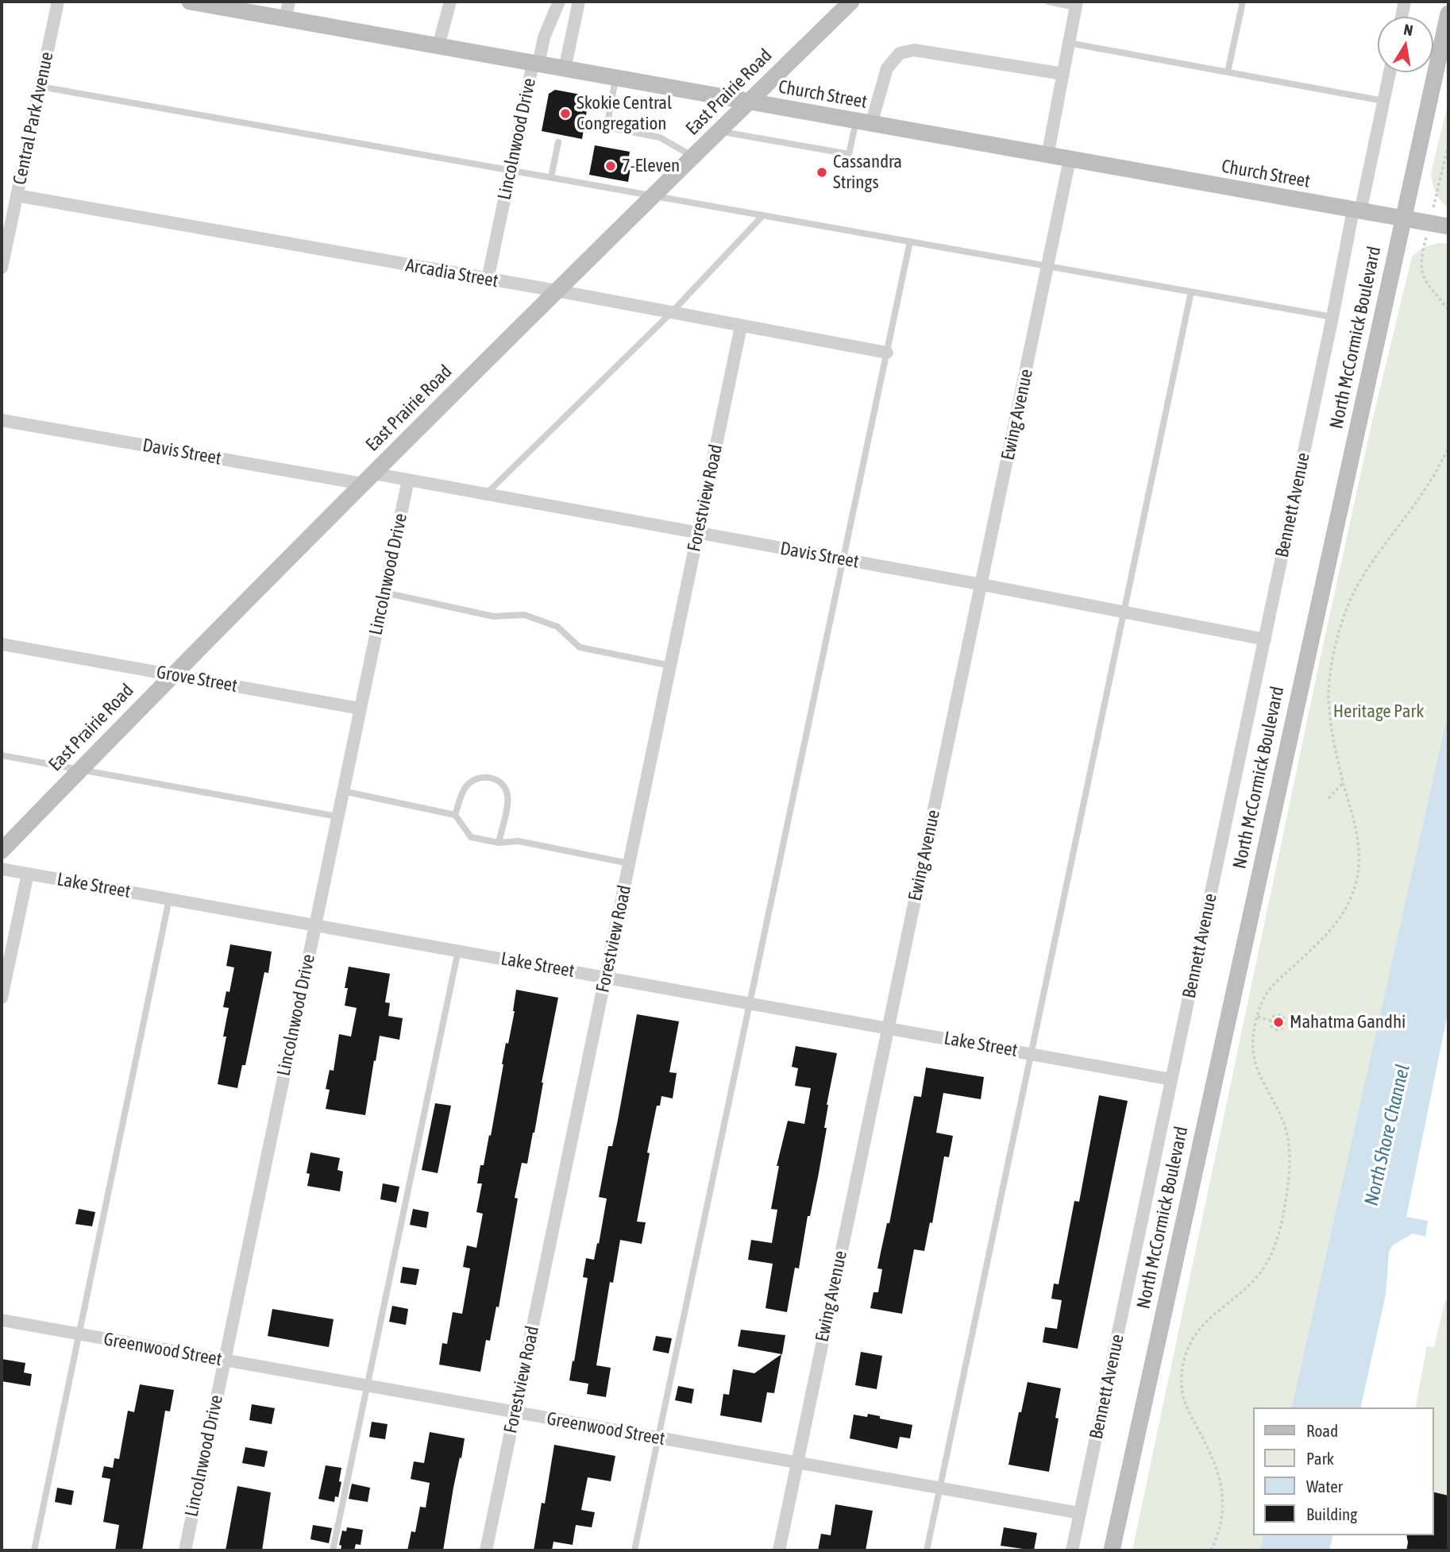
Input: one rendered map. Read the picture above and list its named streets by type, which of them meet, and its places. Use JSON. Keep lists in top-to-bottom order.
{
  "streets": {
    "street": [
      "East Prairie Road",
      "Church Street",
      "Central Park Avenue",
      "Lincolnwood Drive",
      "Arcadia Street",
      "North McCormick Boulevard",
      "Ewing Avenue",
      "Davis Street",
      "Forestview Road",
      "Bennett Avenue",
      "Grove Street",
      "Lake Street",
      "Greenwood Street"
    ]
  },
  "crossings": [
    ["East Prairie Road", "Church Street"],
    ["East Prairie Road", "Arcadia Street"],
    ["East Prairie Road", "Davis Street"],
    ["East Prairie Road", "Grove Street"],
    ["Church Street", "Lincolnwood Drive"],
    ["Church Street", "North McCormick Boulevard"],
    ["Church Street", "Ewing Avenue"],
    ["Church Street", "Bennett Avenue"],
    ["Central Park Avenue", "Arcadia Street"],
    ["Lincolnwood Drive", "Arcadia Street"],
    ["Lincolnwood Drive", "Davis Street"],
    ["Lincolnwood Drive", "Grove Street"],
    ["Lincolnwood Drive", "Lake Street"],
    ["Lincolnwood Drive", "Greenwood Street"],
    ["Arcadia Street", "Forestview Road"],
    ["Ewing Avenue", "Davis Street"],
    ["Ewing Avenue", "Lake Street"],
    ["Ewing Avenue", "Greenwood Street"],
    ["Davis Street", "Forestview Road"],
    ["Davis Street", "Bennett Avenue"],
    ["Forestview Road", "Lake Street"],
    ["Forestview Road", "Greenwood Street"],
    ["Bennett Avenue", "Lake Street"],
    ["Bennett Avenue", "Greenwood Street"]
  ],
  "water": ["North Shore Channel"],
  "parks": ["Heritage Park"],
  "places": [
    "Skokie Central Congregation",
    "7-Eleven",
    "Cassandra Strings",
    "Mahatma Gandhi"
  ],
  "legend": [
    "Road",
    "Park",
    "Water",
    "Building"
  ],
  "north": "top"
}
